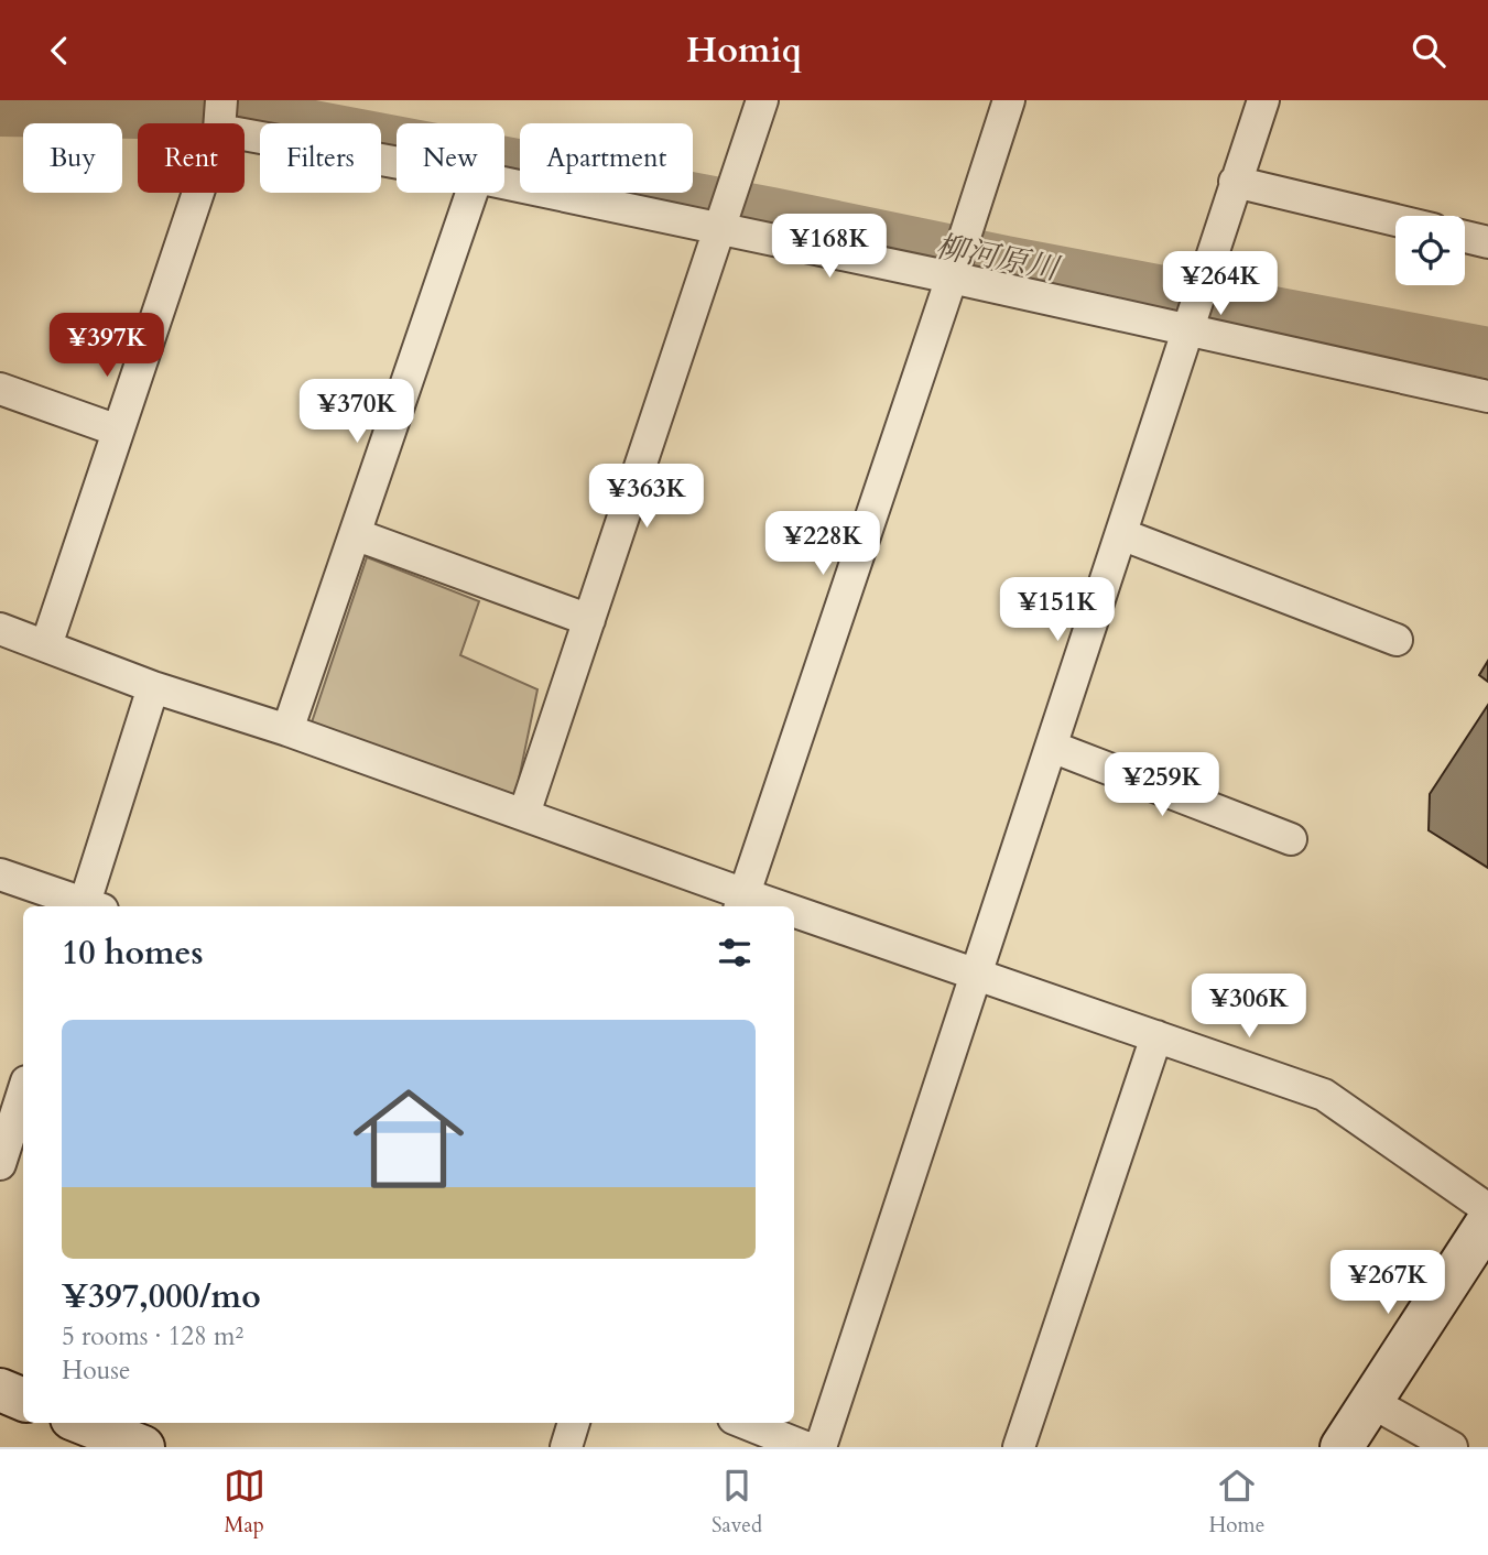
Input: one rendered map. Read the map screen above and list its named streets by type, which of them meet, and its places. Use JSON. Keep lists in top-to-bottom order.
{
  "water": ["柳河原川"],
  "page": {
    "header": "Homiq",
    "chip": [
      "Buy",
      "Rent",
      "Filters",
      "New",
      "Apartment"
    ],
    "price": [
      "¥168K",
      "¥264K",
      "¥397K",
      "¥370K",
      "¥363K",
      "¥228K",
      "¥151K",
      "¥259K",
      "¥306K",
      "¥267K"
    ],
    "heading": "10 homes",
    "list": [
      {
        "name": "¥397,000/mo",
        "note": "5 rooms · 128 m² · House"
      }
    ],
    "tabs": ["Map", "Saved", "Home"]
  }
}
